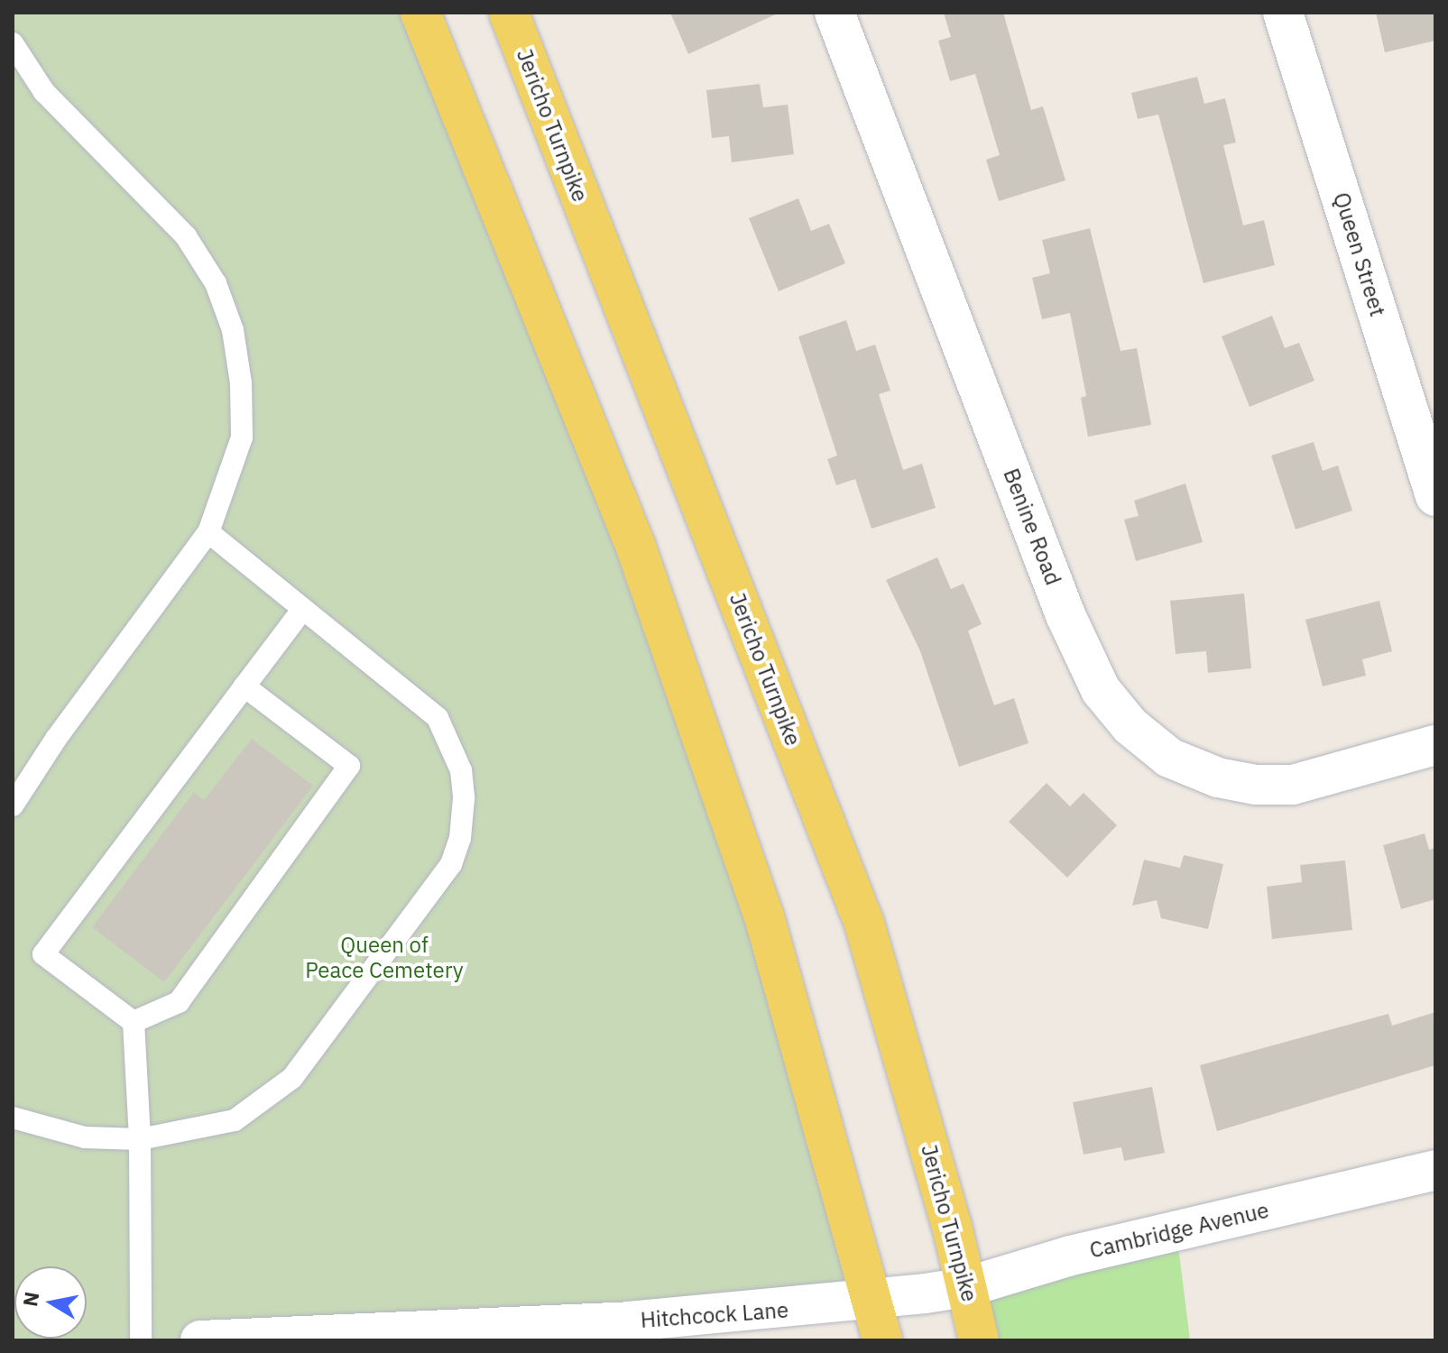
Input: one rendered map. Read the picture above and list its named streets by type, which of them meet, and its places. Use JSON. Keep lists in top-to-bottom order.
{
  "streets": {
    "main road": ["Jericho Turnpike"],
    "street": [
      "Queen Street",
      "Benine Road",
      "Cambridge Avenue",
      "Hitchcock Lane"
    ]
  },
  "crossings": [
    ["Jericho Turnpike", "Cambridge Avenue"],
    ["Cambridge Avenue", "Hitchcock Lane"]
  ],
  "parks": ["Queen of Peace Cemetery"],
  "north": "left"
}
